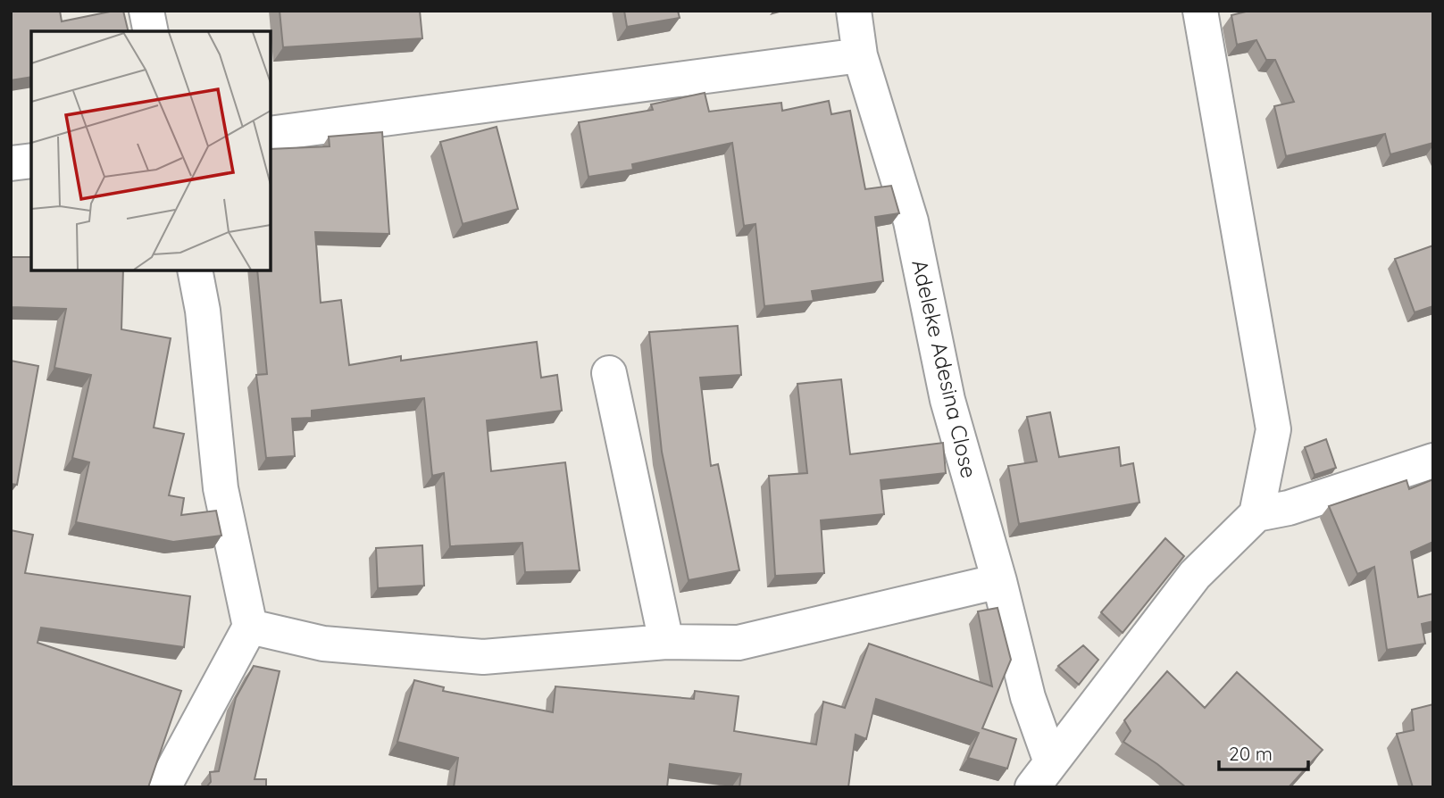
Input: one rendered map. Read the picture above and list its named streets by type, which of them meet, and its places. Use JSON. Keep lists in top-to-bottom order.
{
  "streets": {
    "street": ["Adeleke Adesina Close"]
  },
  "scale_bar": "20 m"
}
